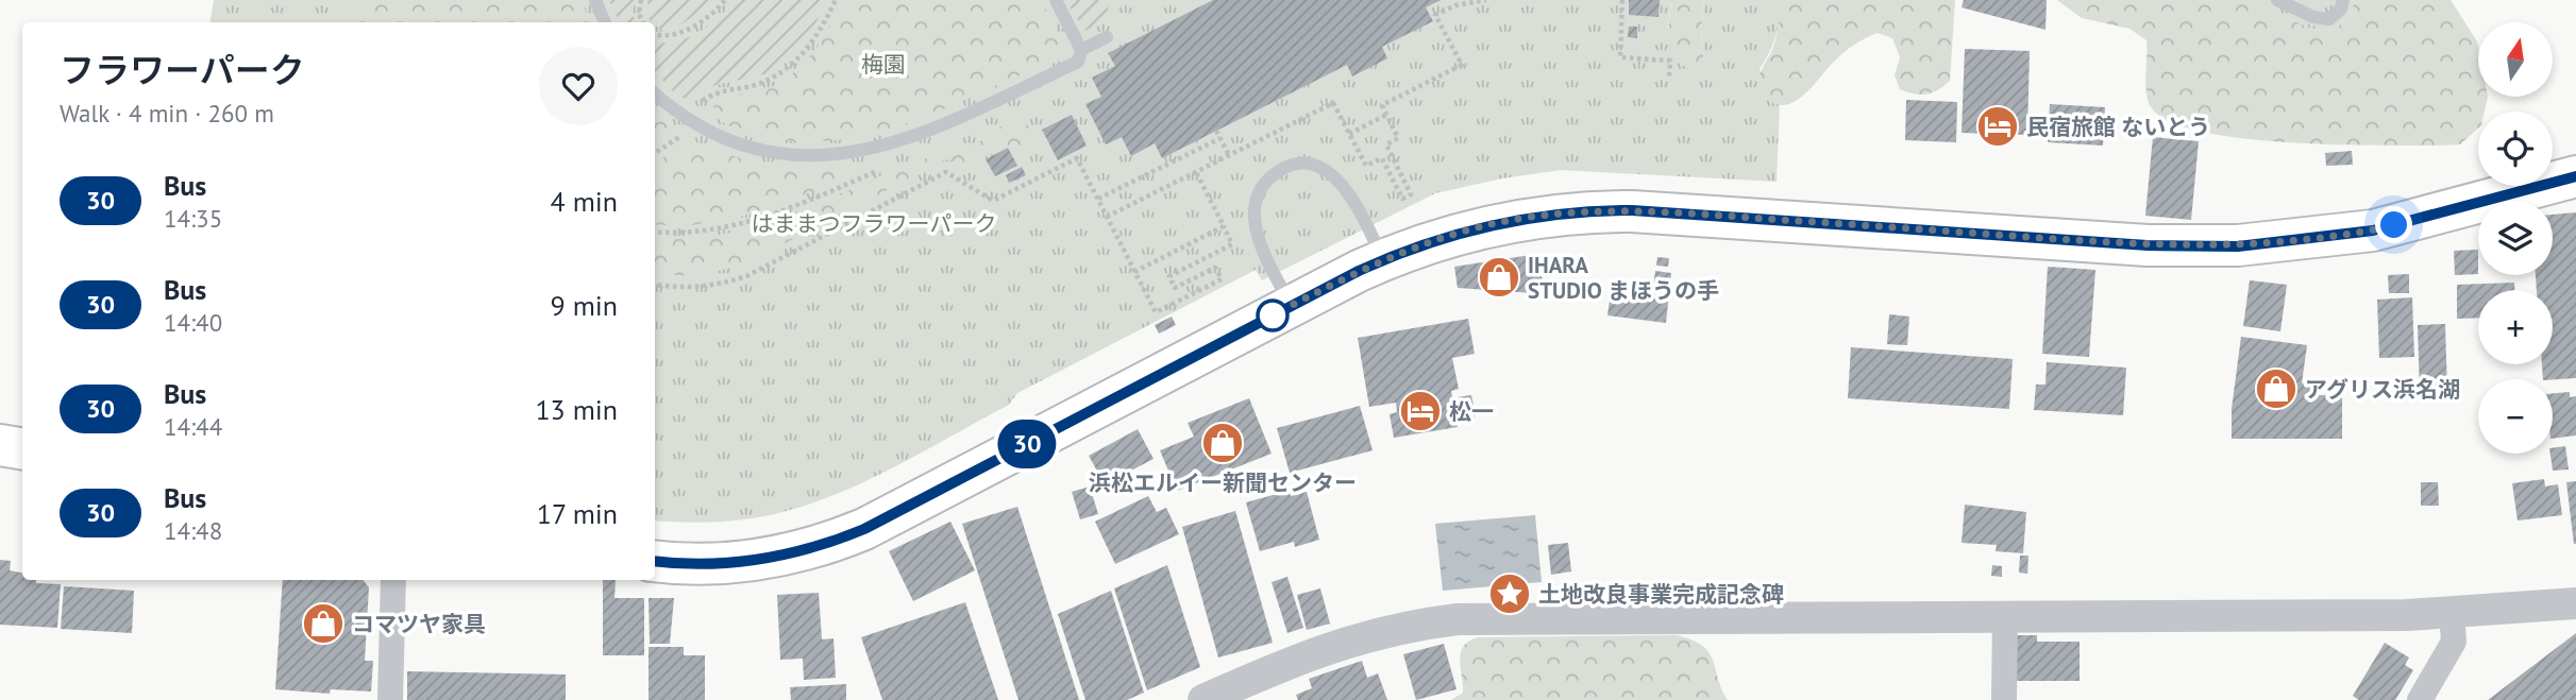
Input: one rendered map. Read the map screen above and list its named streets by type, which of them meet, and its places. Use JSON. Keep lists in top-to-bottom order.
{
  "parks": ["梅園", "はままつフラワーパーク"],
  "places": {
    "hotel": ["民宿旅館 ないとう", "松一"],
    "shop": [
      "IHARA STUDIO まほうの手",
      "アグリス浜名湖",
      "浜松エルイー新聞センター",
      "コマツヤ家具"
    ],
    "place": ["土地改良事業完成記念碑"]
  },
  "lines": ["bus line 30"],
  "north": "top",
  "page": {
    "on_map": "30",
    "map_buttons": ["+", "−"],
    "heading": ["フラワーパーク", "Walk · 4 min · 260 m"],
    "list": [
      {
        "mark": "30",
        "name": "Bus",
        "note": "14:35",
        "value": "4 min"
      },
      {
        "mark": "30",
        "name": "Bus",
        "note": "14:40",
        "value": "9 min"
      },
      {
        "mark": "30",
        "name": "Bus",
        "note": "14:44",
        "value": "13 min"
      },
      {
        "mark": "30",
        "name": "Bus",
        "note": "14:48",
        "value": "17 min"
      }
    ]
  }
}
